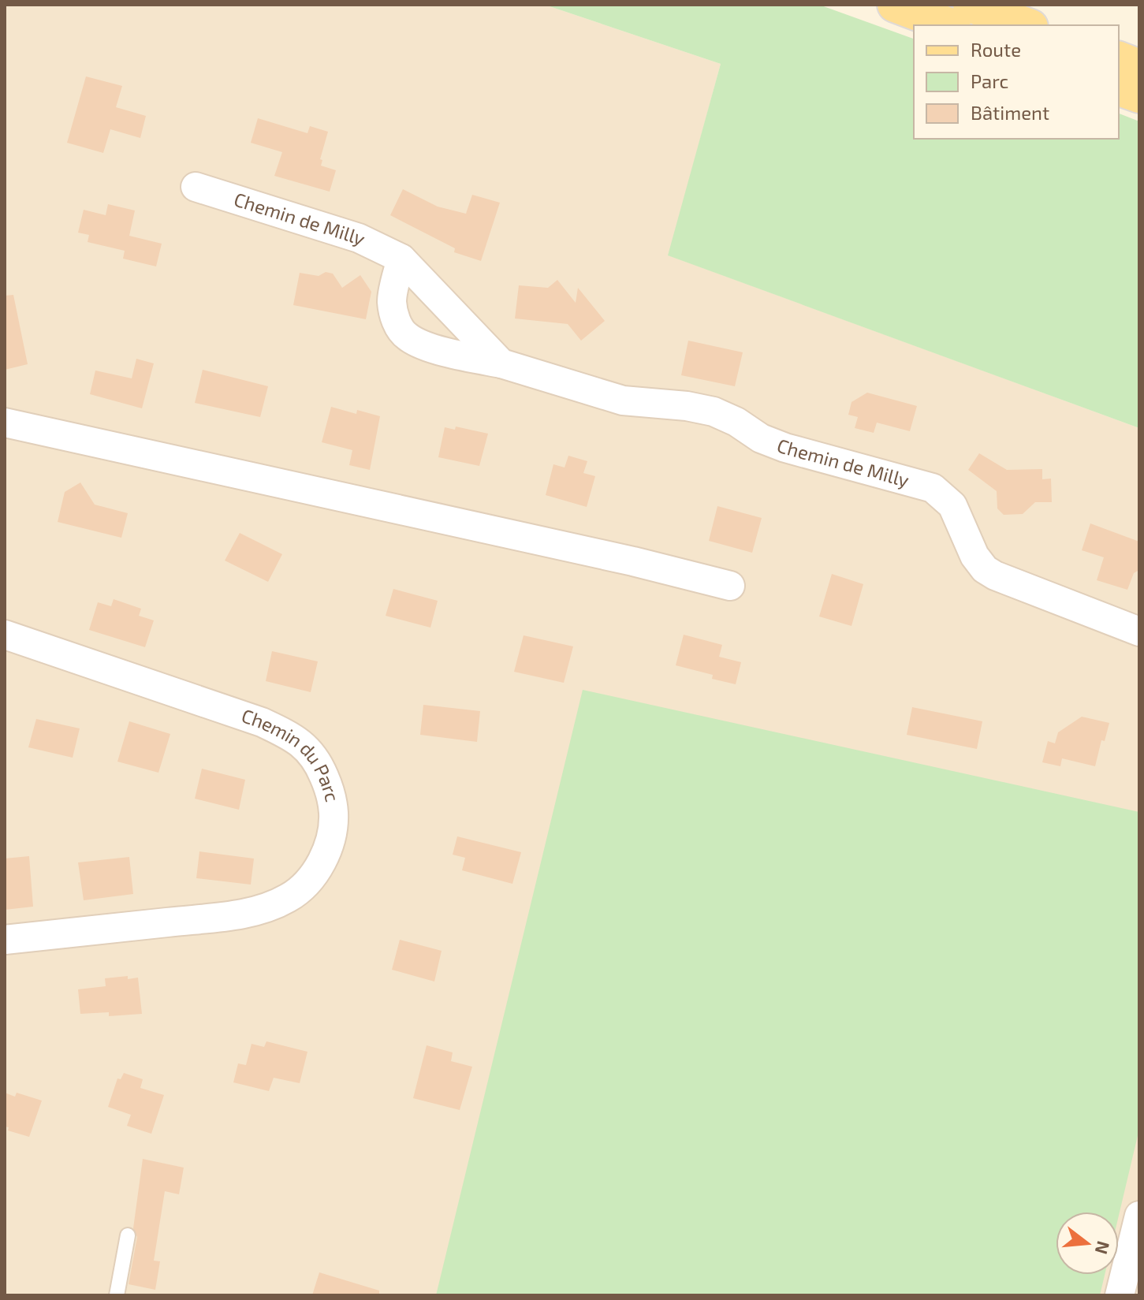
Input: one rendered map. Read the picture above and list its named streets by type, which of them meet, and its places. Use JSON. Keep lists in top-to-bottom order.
{
  "streets": {
    "street": ["Chemin de Milly", "Chemin du Parc"]
  },
  "legend": ["Route", "Parc", "Bâtiment"],
  "north": "right"
}
